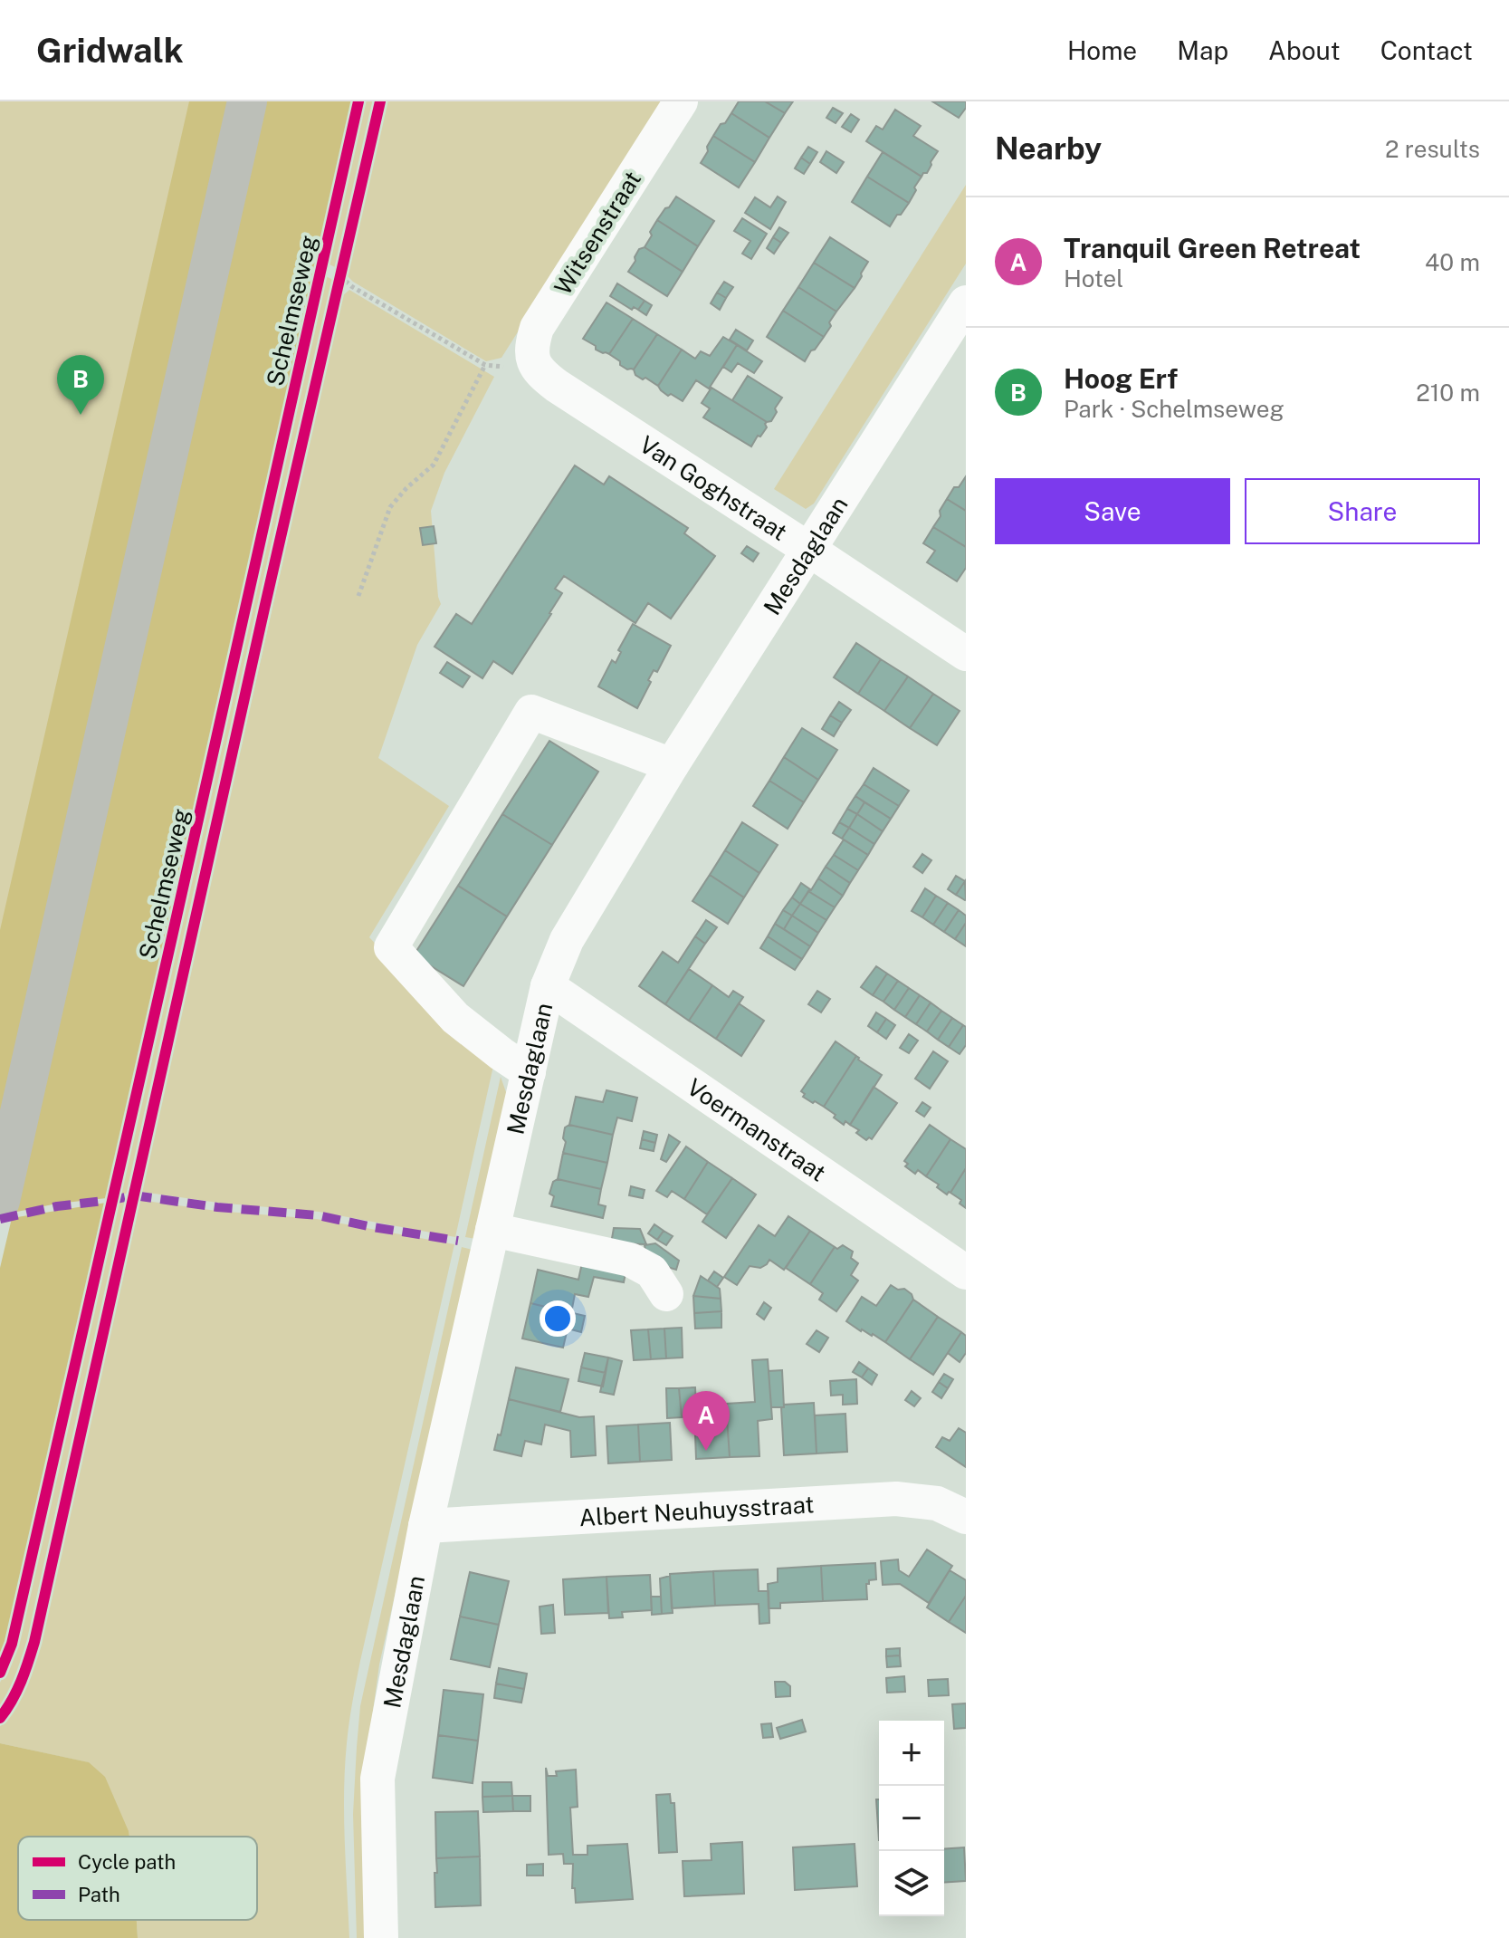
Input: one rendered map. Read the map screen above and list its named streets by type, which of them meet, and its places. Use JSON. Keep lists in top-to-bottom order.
{
  "streets": {
    "street": [
      "Witsenstraat",
      "Van Goghstraat",
      "Mesdaglaan",
      "Voermanstraat",
      "Albert Neuhuysstraat"
    ],
    "cycle path": ["Schelmseweg"]
  },
  "crossings": [
    ["Witsenstraat", "Van Goghstraat"],
    ["Van Goghstraat", "Mesdaglaan"],
    ["Mesdaglaan", "Voermanstraat"],
    ["Mesdaglaan", "Albert Neuhuysstraat"]
  ],
  "legend": ["Cycle path", "Path"],
  "page": {
    "header": "Gridwalk",
    "nav": [
      "Home",
      "Map",
      "About",
      "Contact"
    ],
    "heading": ["Nearby", "2 results"],
    "list": [
      {
        "mark": "A",
        "name": "Tranquil Green Retreat",
        "note": "Hotel",
        "value": "40 m"
      },
      {
        "mark": "B",
        "name": "Hoog Erf",
        "note": "Park · Schelmseweg",
        "value": "210 m"
      }
    ],
    "pins": ["B", "A"],
    "buttons": ["Save", "Share"],
    "map_buttons": ["+", "−"]
  }
}
